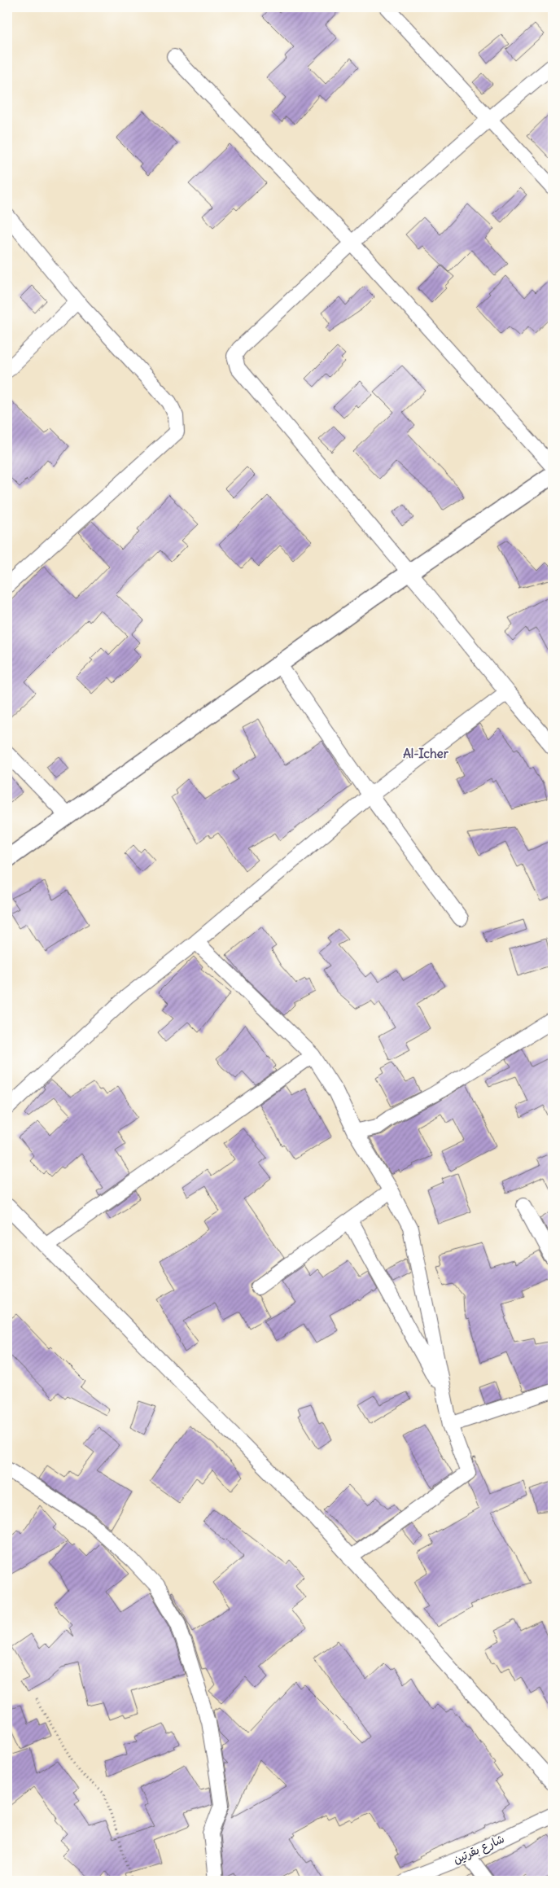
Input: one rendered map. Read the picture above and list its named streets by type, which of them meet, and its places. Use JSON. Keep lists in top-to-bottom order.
{
  "streets": {
    "street": ["شارع بقرتين"]
  },
  "districts": ["Al-Icher"]
}
